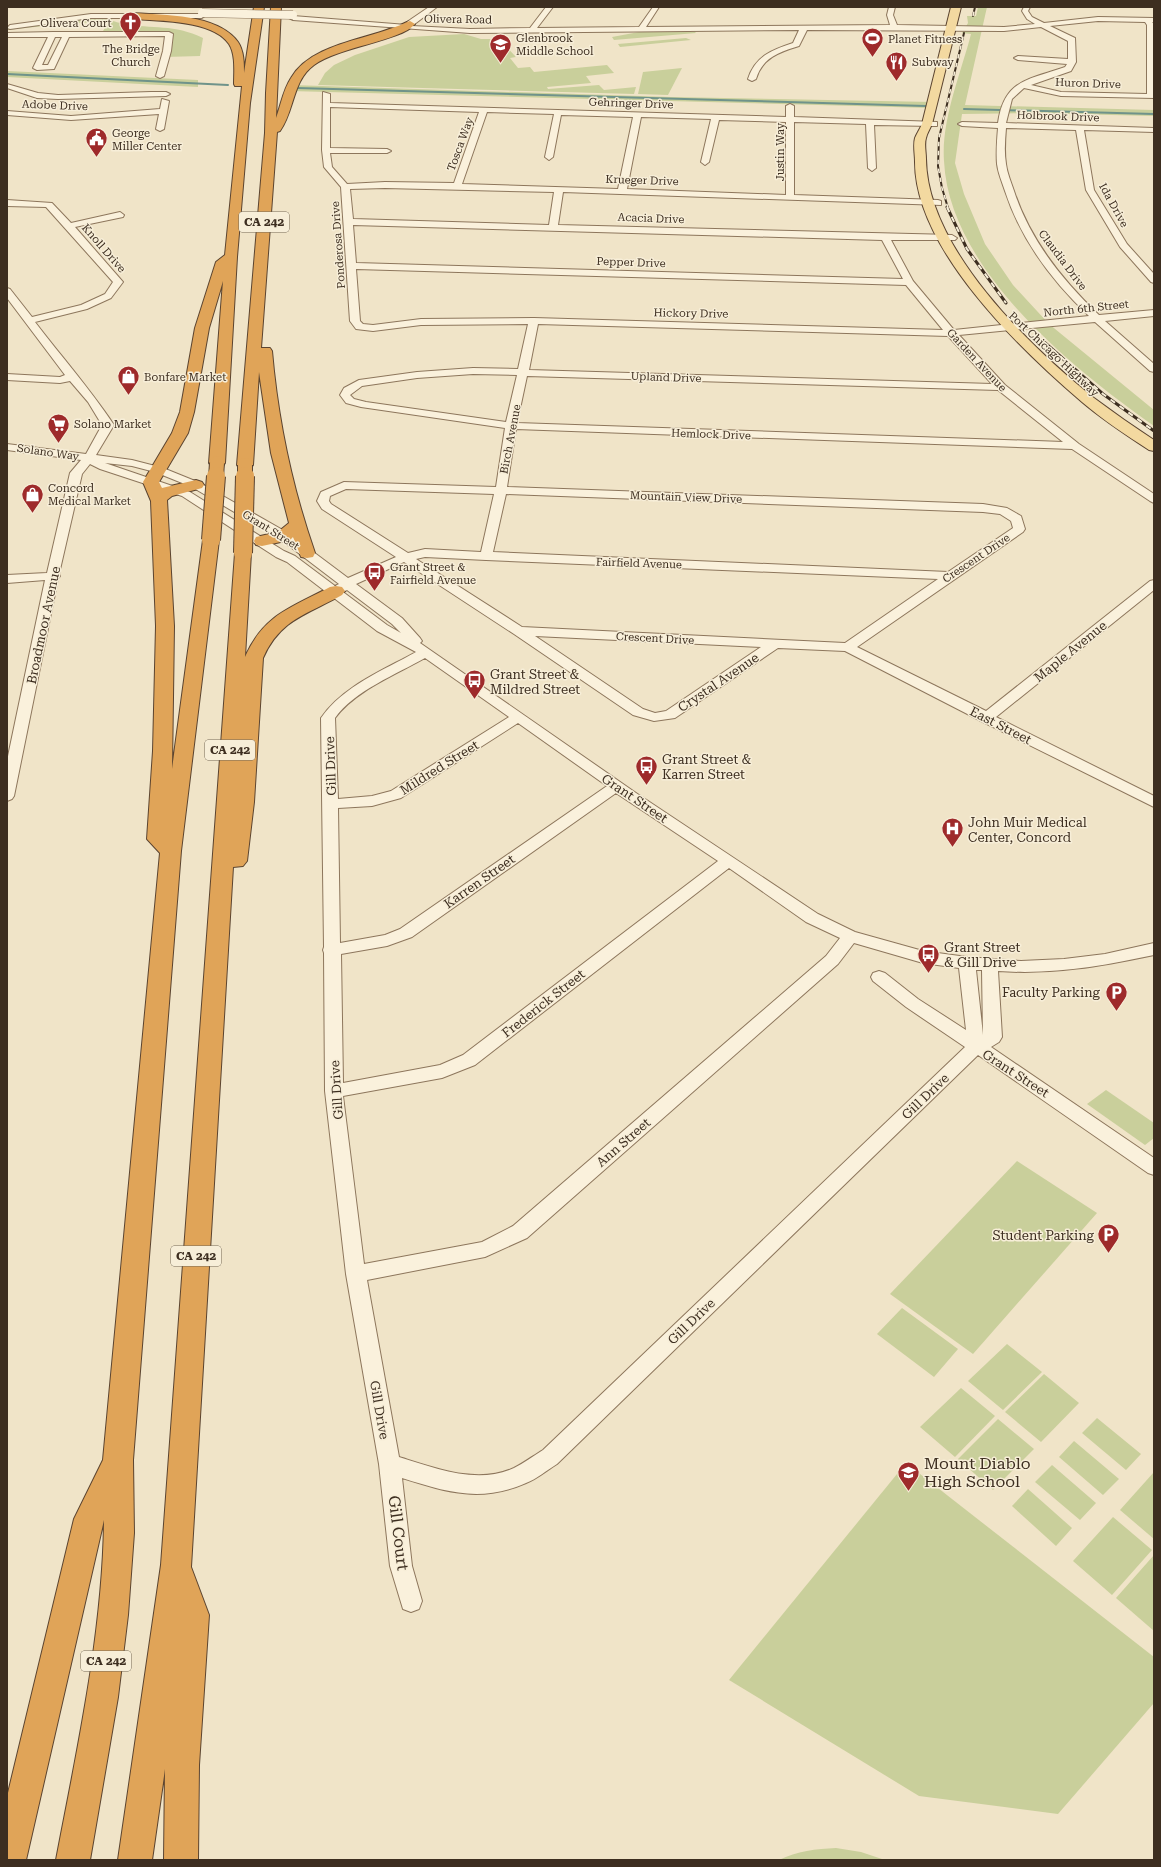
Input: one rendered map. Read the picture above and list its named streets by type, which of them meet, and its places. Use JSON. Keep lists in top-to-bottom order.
{
  "streets": {
    "highway": ["CA 242"],
    "main road": ["Port Chicago Highway"],
    "street": [
      "Olivera Road",
      "Olivera Court",
      "Huron Drive",
      "Gehringer Drive",
      "Adobe Drive",
      "Holbrook Drive",
      "Tosca Way",
      "Justin Way",
      "Krueger Drive",
      "Ida Drive",
      "Acacia Drive",
      "Ponderosa Drive",
      "Knoll Drive",
      "Claudia Drive",
      "Pepper Drive",
      "North 6th Street",
      "Hickory Drive",
      "Garden Avenue",
      "Upland Drive",
      "Hemlock Drive",
      "Birch Avenue",
      "Solano Way",
      "Mountain View Drive",
      "Grant Street",
      "Crescent Drive",
      "Fairfield Avenue",
      "Broadmoor Avenue",
      "Maple Avenue",
      "Crystal Avenue",
      "East Street",
      "Gill Drive",
      "Mildred Street",
      "Karren Street",
      "Frederick Street",
      "Ann Street",
      "Gill Court"
    ]
  },
  "crossings": [
    ["Olivera Road", "Port Chicago Highway"],
    ["Huron Drive", "Claudia Drive"],
    ["Gehringer Drive", "Tosca Way"],
    ["Gehringer Drive", "Justin Way"],
    ["Gehringer Drive", "Ponderosa Drive"],
    ["Gehringer Drive", "Port Chicago Highway"],
    ["Holbrook Drive", "Ida Drive"],
    ["Holbrook Drive", "Claudia Drive"],
    ["Tosca Way", "Krueger Drive"],
    ["Justin Way", "Krueger Drive"],
    ["Krueger Drive", "Ponderosa Drive"],
    ["Krueger Drive", "Port Chicago Highway"],
    ["Acacia Drive", "Ponderosa Drive"],
    ["Acacia Drive", "Port Chicago Highway"],
    ["Acacia Drive", "Garden Avenue"],
    ["Ponderosa Drive", "Pepper Drive"],
    ["Ponderosa Drive", "Hickory Drive"],
    ["Claudia Drive", "North 6th Street"],
    ["Pepper Drive", "Garden Avenue"],
    ["North 6th Street", "Hickory Drive"],
    ["North 6th Street", "Port Chicago Highway"],
    ["Hickory Drive", "Port Chicago Highway"],
    ["Hickory Drive", "Garden Avenue"],
    ["Hickory Drive", "Birch Avenue"],
    ["Garden Avenue", "Upland Drive"],
    ["Garden Avenue", "Hemlock Drive"],
    ["Upland Drive", "Hemlock Drive"],
    ["Upland Drive", "Birch Avenue"],
    ["Hemlock Drive", "Birch Avenue"],
    ["Birch Avenue", "Mountain View Drive"],
    ["Birch Avenue", "Fairfield Avenue"],
    ["Solano Way", "Grant Street"],
    ["Solano Way", "Broadmoor Avenue"],
    ["Mountain View Drive", "Crescent Drive"],
    ["Mountain View Drive", "Fairfield Avenue"],
    ["Grant Street", "Fairfield Avenue"],
    ["Grant Street", "Broadmoor Avenue"],
    ["Grant Street", "Gill Drive"],
    ["Grant Street", "Mildred Street"],
    ["Grant Street", "Karren Street"],
    ["Grant Street", "Frederick Street"],
    ["Grant Street", "Ann Street"],
    ["Crescent Drive", "Fairfield Avenue"],
    ["Crescent Drive", "Crystal Avenue"],
    ["Crescent Drive", "East Street"],
    ["Maple Avenue", "East Street"],
    ["Gill Drive", "Mildred Street"],
    ["Gill Drive", "Karren Street"],
    ["Gill Drive", "Frederick Street"],
    ["Gill Drive", "Ann Street"],
    ["Gill Drive", "Gill Court"]
  ],
  "places": {
    "church": ["The Bridge Church"],
    "sports": ["Planet Fitness"],
    "school or university": ["Glenbrook Middle School", "Mount Diablo High School"],
    "restaurant": ["Subway"],
    "public building": ["George Miller Center"],
    "shop": ["Bonfare Market", "Concord Medical Market"],
    "supermarket": ["Solano Market"],
    "bus stop": [
      "Grant Street & Fairfield Avenue",
      "Grant Street & Mildred Street",
      "Grant Street & Karren Street",
      "Grant Street & Gill Drive"
    ],
    "hospital": ["John Muir Medical Center, Concord"],
    "parking": ["Faculty Parking", "Student Parking"]
  }
}
